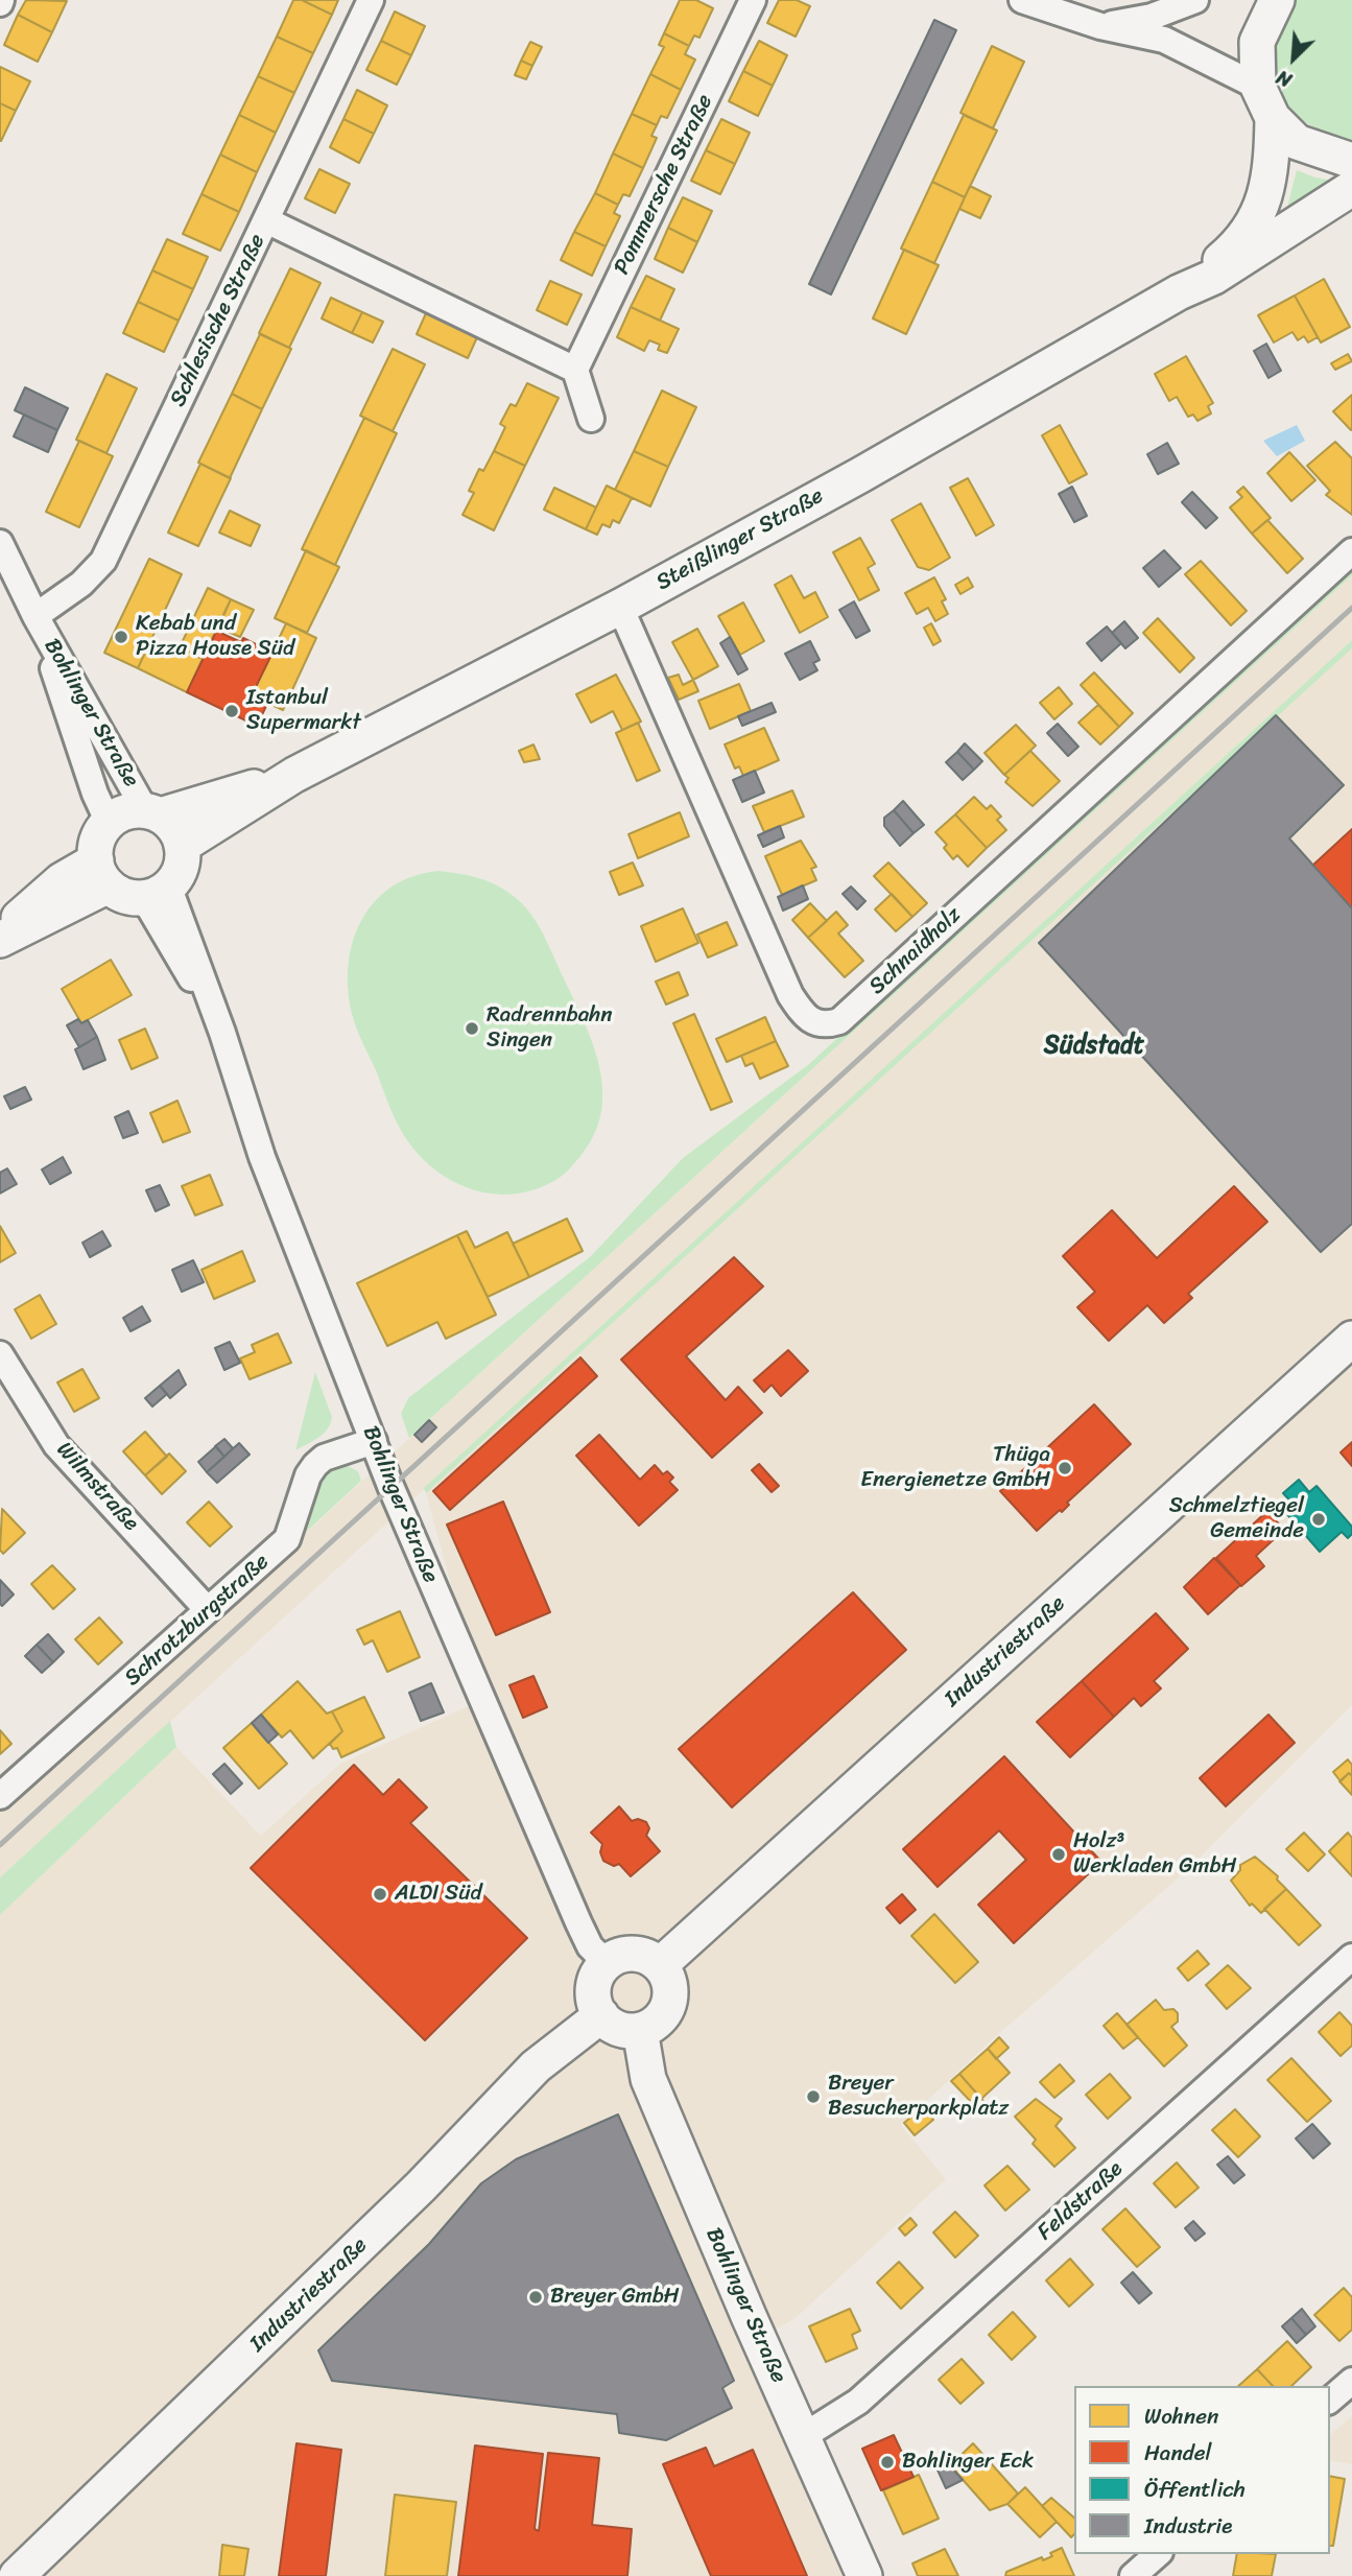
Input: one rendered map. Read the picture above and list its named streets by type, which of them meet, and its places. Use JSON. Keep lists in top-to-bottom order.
{
  "streets": {
    "street": [
      "Pommersche Straße",
      "Schlesische Straße",
      "Steißlinger Straße",
      "Bohlinger Straße",
      "Schnaidholz",
      "Wilmstraße",
      "Schrotzburgstraße",
      "Industriestraße",
      "Feldstraße"
    ]
  },
  "crossings": [
    ["Schlesische Straße", "Bohlinger Straße"],
    ["Steißlinger Straße", "Bohlinger Straße"],
    ["Steißlinger Straße", "Schnaidholz"],
    ["Bohlinger Straße", "Schrotzburgstraße"],
    ["Bohlinger Straße", "Industriestraße"],
    ["Bohlinger Straße", "Feldstraße"],
    ["Wilmstraße", "Schrotzburgstraße"]
  ],
  "districts": ["Südstadt"],
  "places": [
    "Kebab und Pizza House Süd",
    "Istanbul Supermarkt",
    "Radrennbahn Singen",
    "Thüga Energienetze GmbH",
    "Schmelztiegel Gemeinde",
    "Holz³ Werkladen GmbH",
    "ALDI Süd",
    "Breyer Besucherparkplatz",
    "Breyer GmbH",
    "Bohlinger Eck"
  ],
  "legend": [
    "Wohnen",
    "Handel",
    "Öffentlich",
    "Industrie"
  ],
  "north": "bottom left"
}
